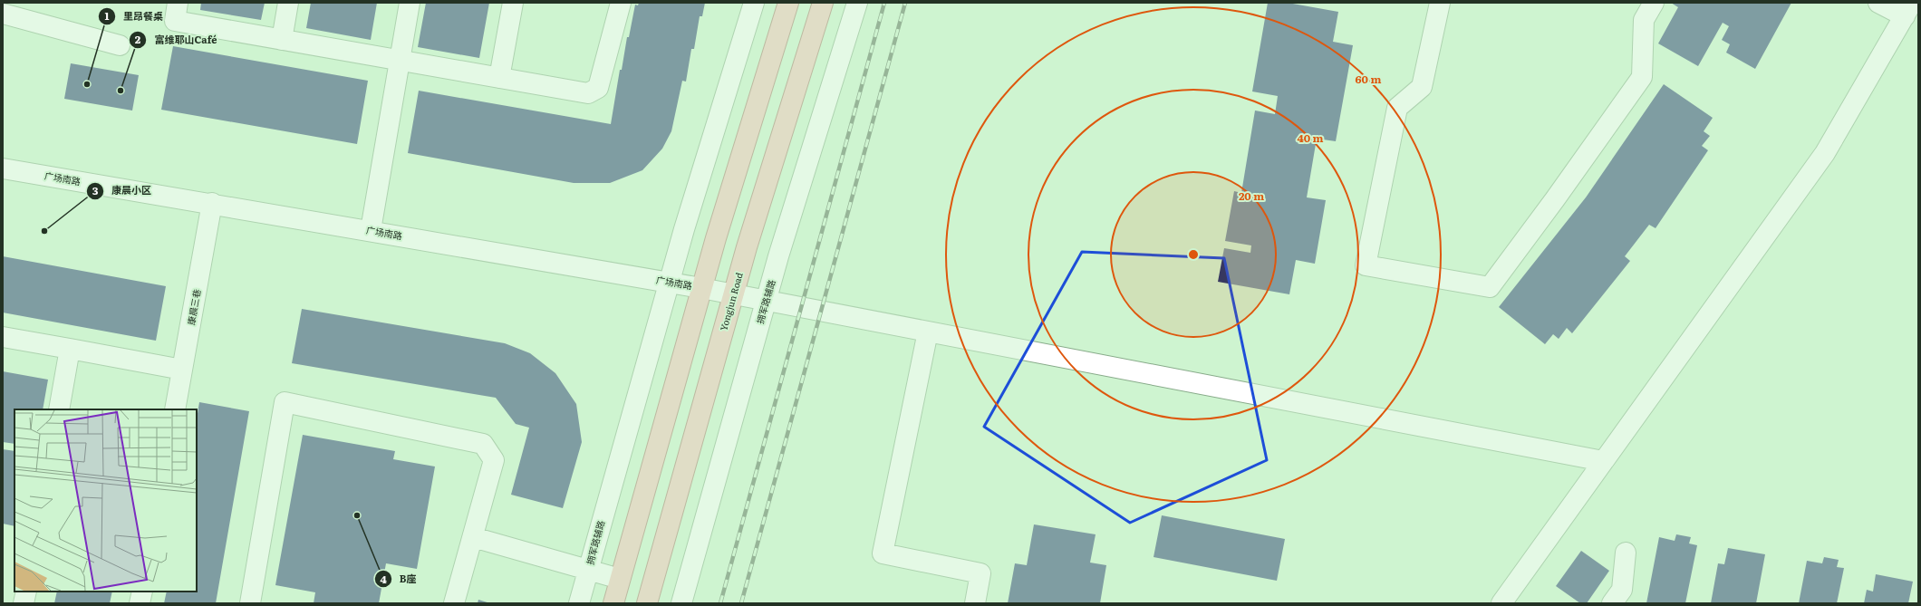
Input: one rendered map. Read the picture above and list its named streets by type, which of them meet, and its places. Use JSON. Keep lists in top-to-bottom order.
{
  "streets": {
    "main road": ["Yongjun Road"],
    "street": ["广场南路", "拥军路辅路", "康晨三巷"]
  },
  "crossings": [
    ["广场南路", "Yongjun Road"],
    ["广场南路", "拥军路辅路"],
    ["广场南路", "康晨三巷"]
  ],
  "places": [
    "里昂餐桌",
    "富维耶山Café",
    "康晨小区",
    "B座"
  ],
  "rings": ["60 m", "40 m", "20 m"]
}
